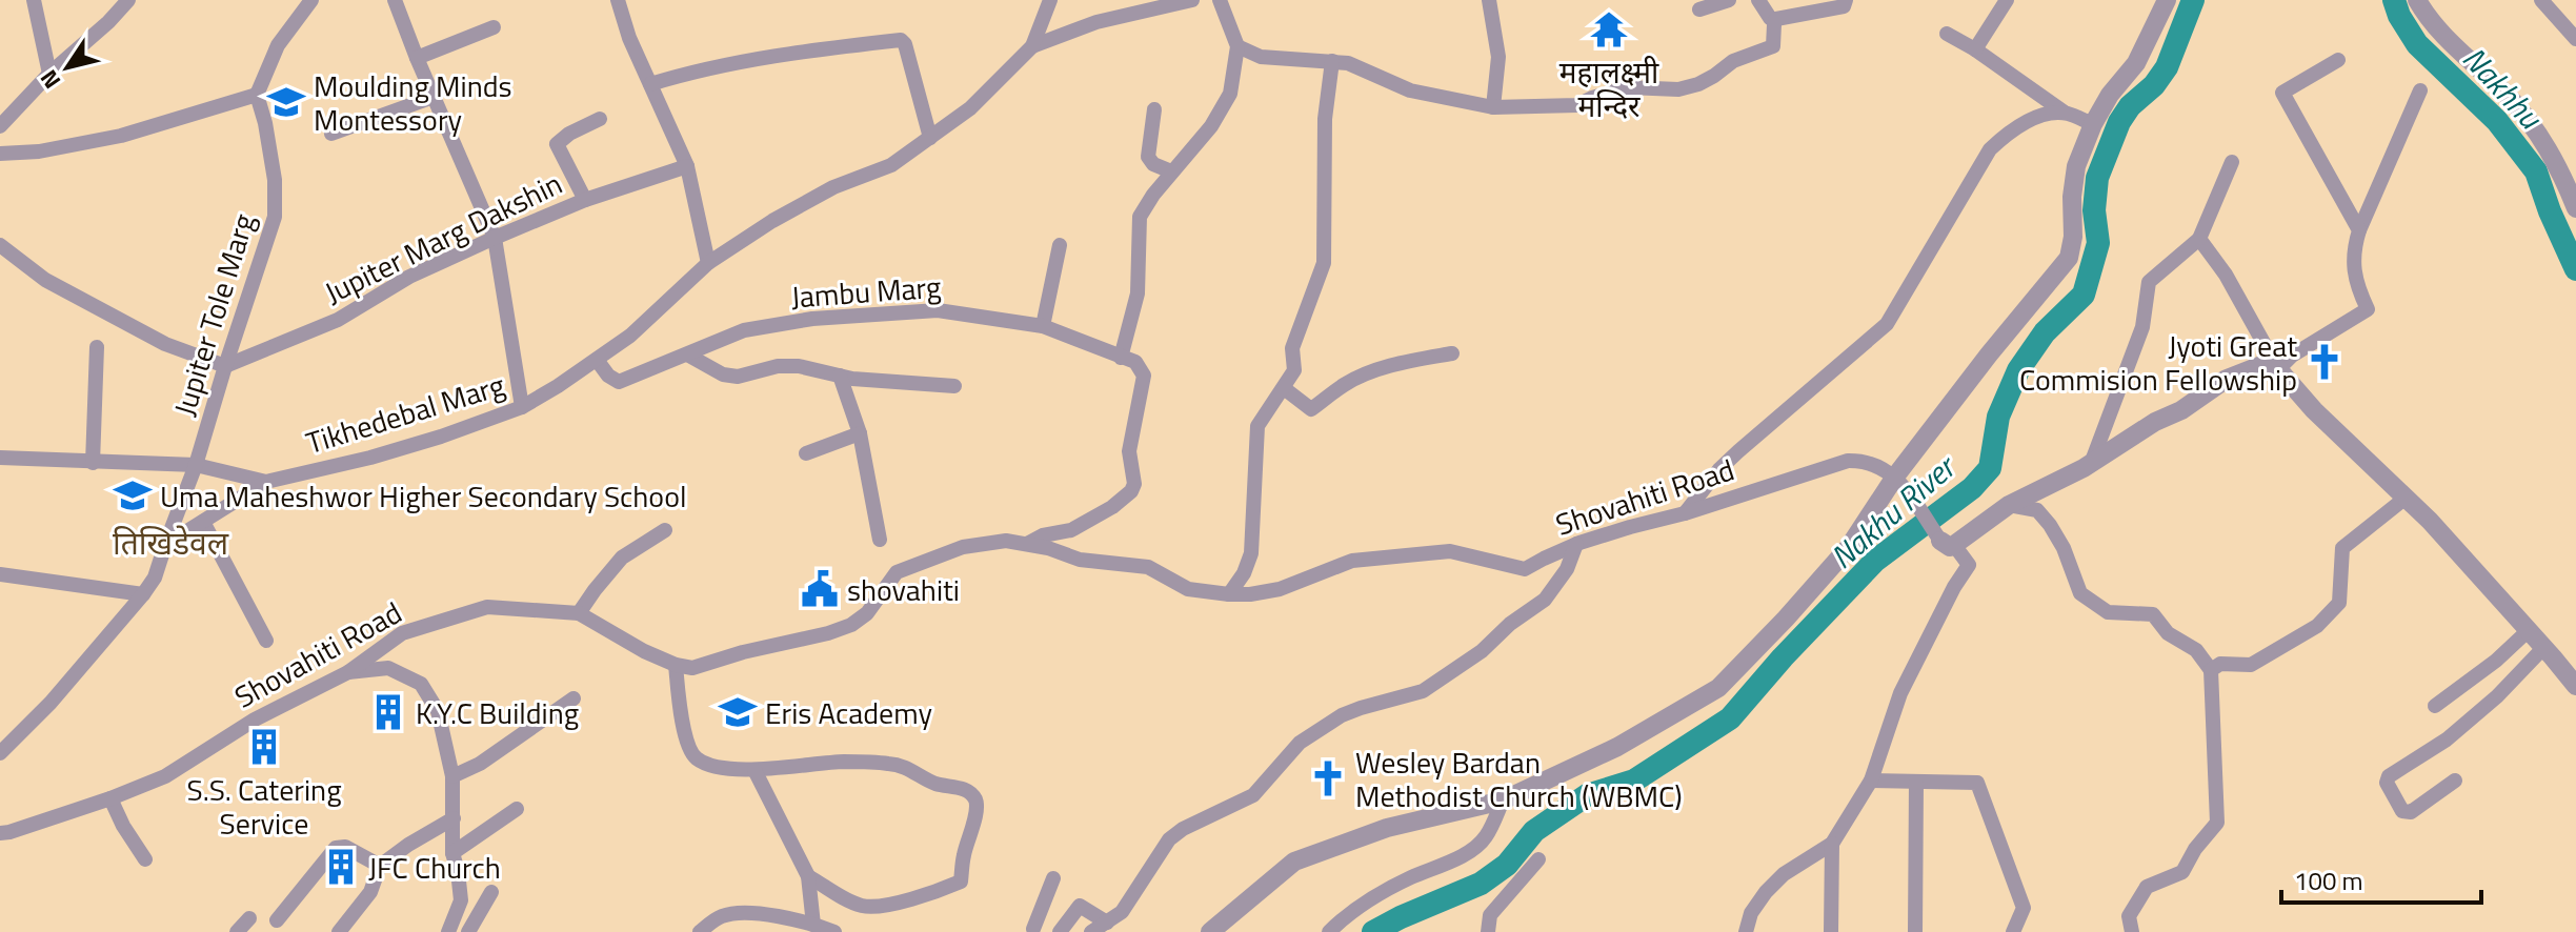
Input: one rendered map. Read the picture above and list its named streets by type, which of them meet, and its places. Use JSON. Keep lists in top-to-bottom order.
{
  "streets": {
    "street": [
      "Jupiter Marg Dakshin",
      "Jambu Marg",
      "Jupiter Tole Marg",
      "Tikhedebal Marg",
      "Shovahiti Road"
    ]
  },
  "crossings": [
    ["Jupiter Marg Dakshin", "Jupiter Tole Marg"],
    ["Jambu Marg", "Tikhedebal Marg"],
    ["Jambu Marg", "Shovahiti Road"],
    ["Jupiter Tole Marg", "Tikhedebal Marg"]
  ],
  "districts": ["तिखिडेवल"],
  "water": ["Nakhhu", "Nakhu River"],
  "places": {
    "temple": ["महालक्ष्मी मन्दिर"],
    "school or university": ["Moulding Minds Montessory", "Uma Maheshwor Higher Secondary School", "Eris Academy"],
    "church": ["Jyoti Great Commision Fellowship", "Wesley Bardan Methodist Church (WBMC)"],
    "public building": ["shovahiti"],
    "building": ["K.Y.C Building", "S.S. Catering Service", "JFC Church"]
  },
  "scale_bar": "100 m",
  "north": "bottom left"
}
